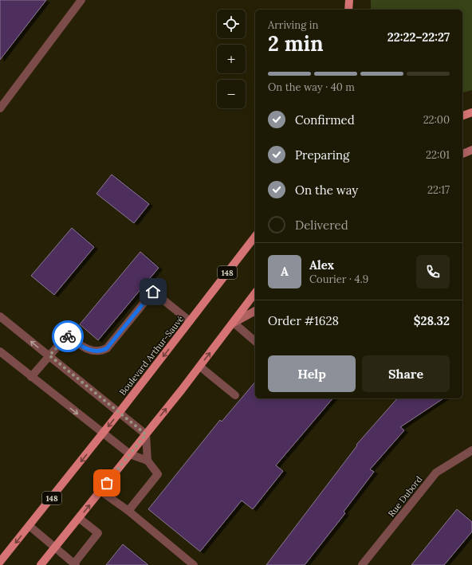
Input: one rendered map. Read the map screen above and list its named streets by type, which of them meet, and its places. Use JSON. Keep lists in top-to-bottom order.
{
  "streets": {
    "main road": ["148", "Boulevard Arthur-Sauvé"],
    "street": ["Rue Dubord"]
  },
  "page": {
    "map_buttons": ["+", "−"],
    "heading": ["2 min", "Arriving in", "22:22–22:27"],
    "panel": [
      "Alex",
      "Courier · 4.9",
      "Order #1628",
      "$28.32"
    ],
    "bar": "On the way · 40 m",
    "list": [
      ["Confirmed", "22:00"],
      ["Preparing", "22:01"],
      ["On the way", "22:17"],
      "Delivered"
    ],
    "round": "A",
    "buttons": ["Help", "Share"]
  }
}
